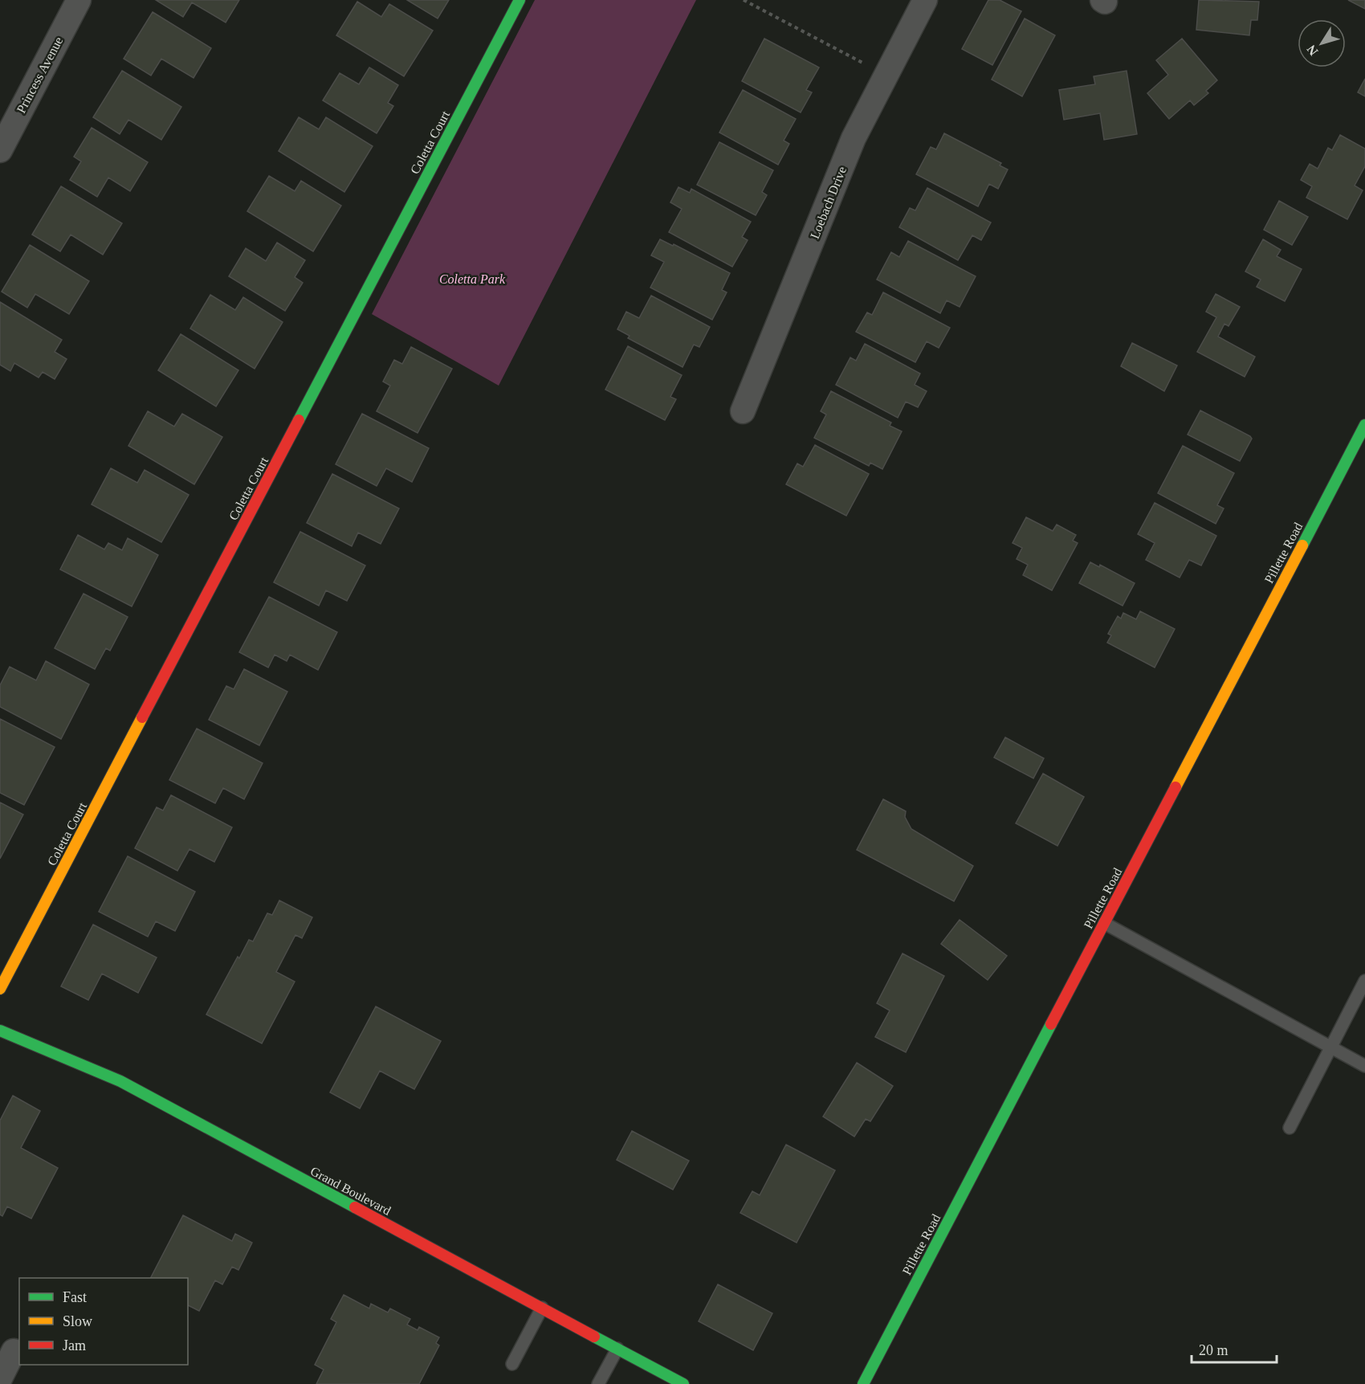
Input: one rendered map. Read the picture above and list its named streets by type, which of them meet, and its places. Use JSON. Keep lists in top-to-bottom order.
{
  "streets": {
    "street": [
      "Princess Avenue",
      "Coletta Court",
      "Loebach Drive",
      "Pillette Road",
      "Grand Boulevard"
    ]
  },
  "parks": ["Coletta Park"],
  "legend": ["Fast", "Slow", "Jam"],
  "scale_bar": "20 m",
  "north": "bottom left"
}
